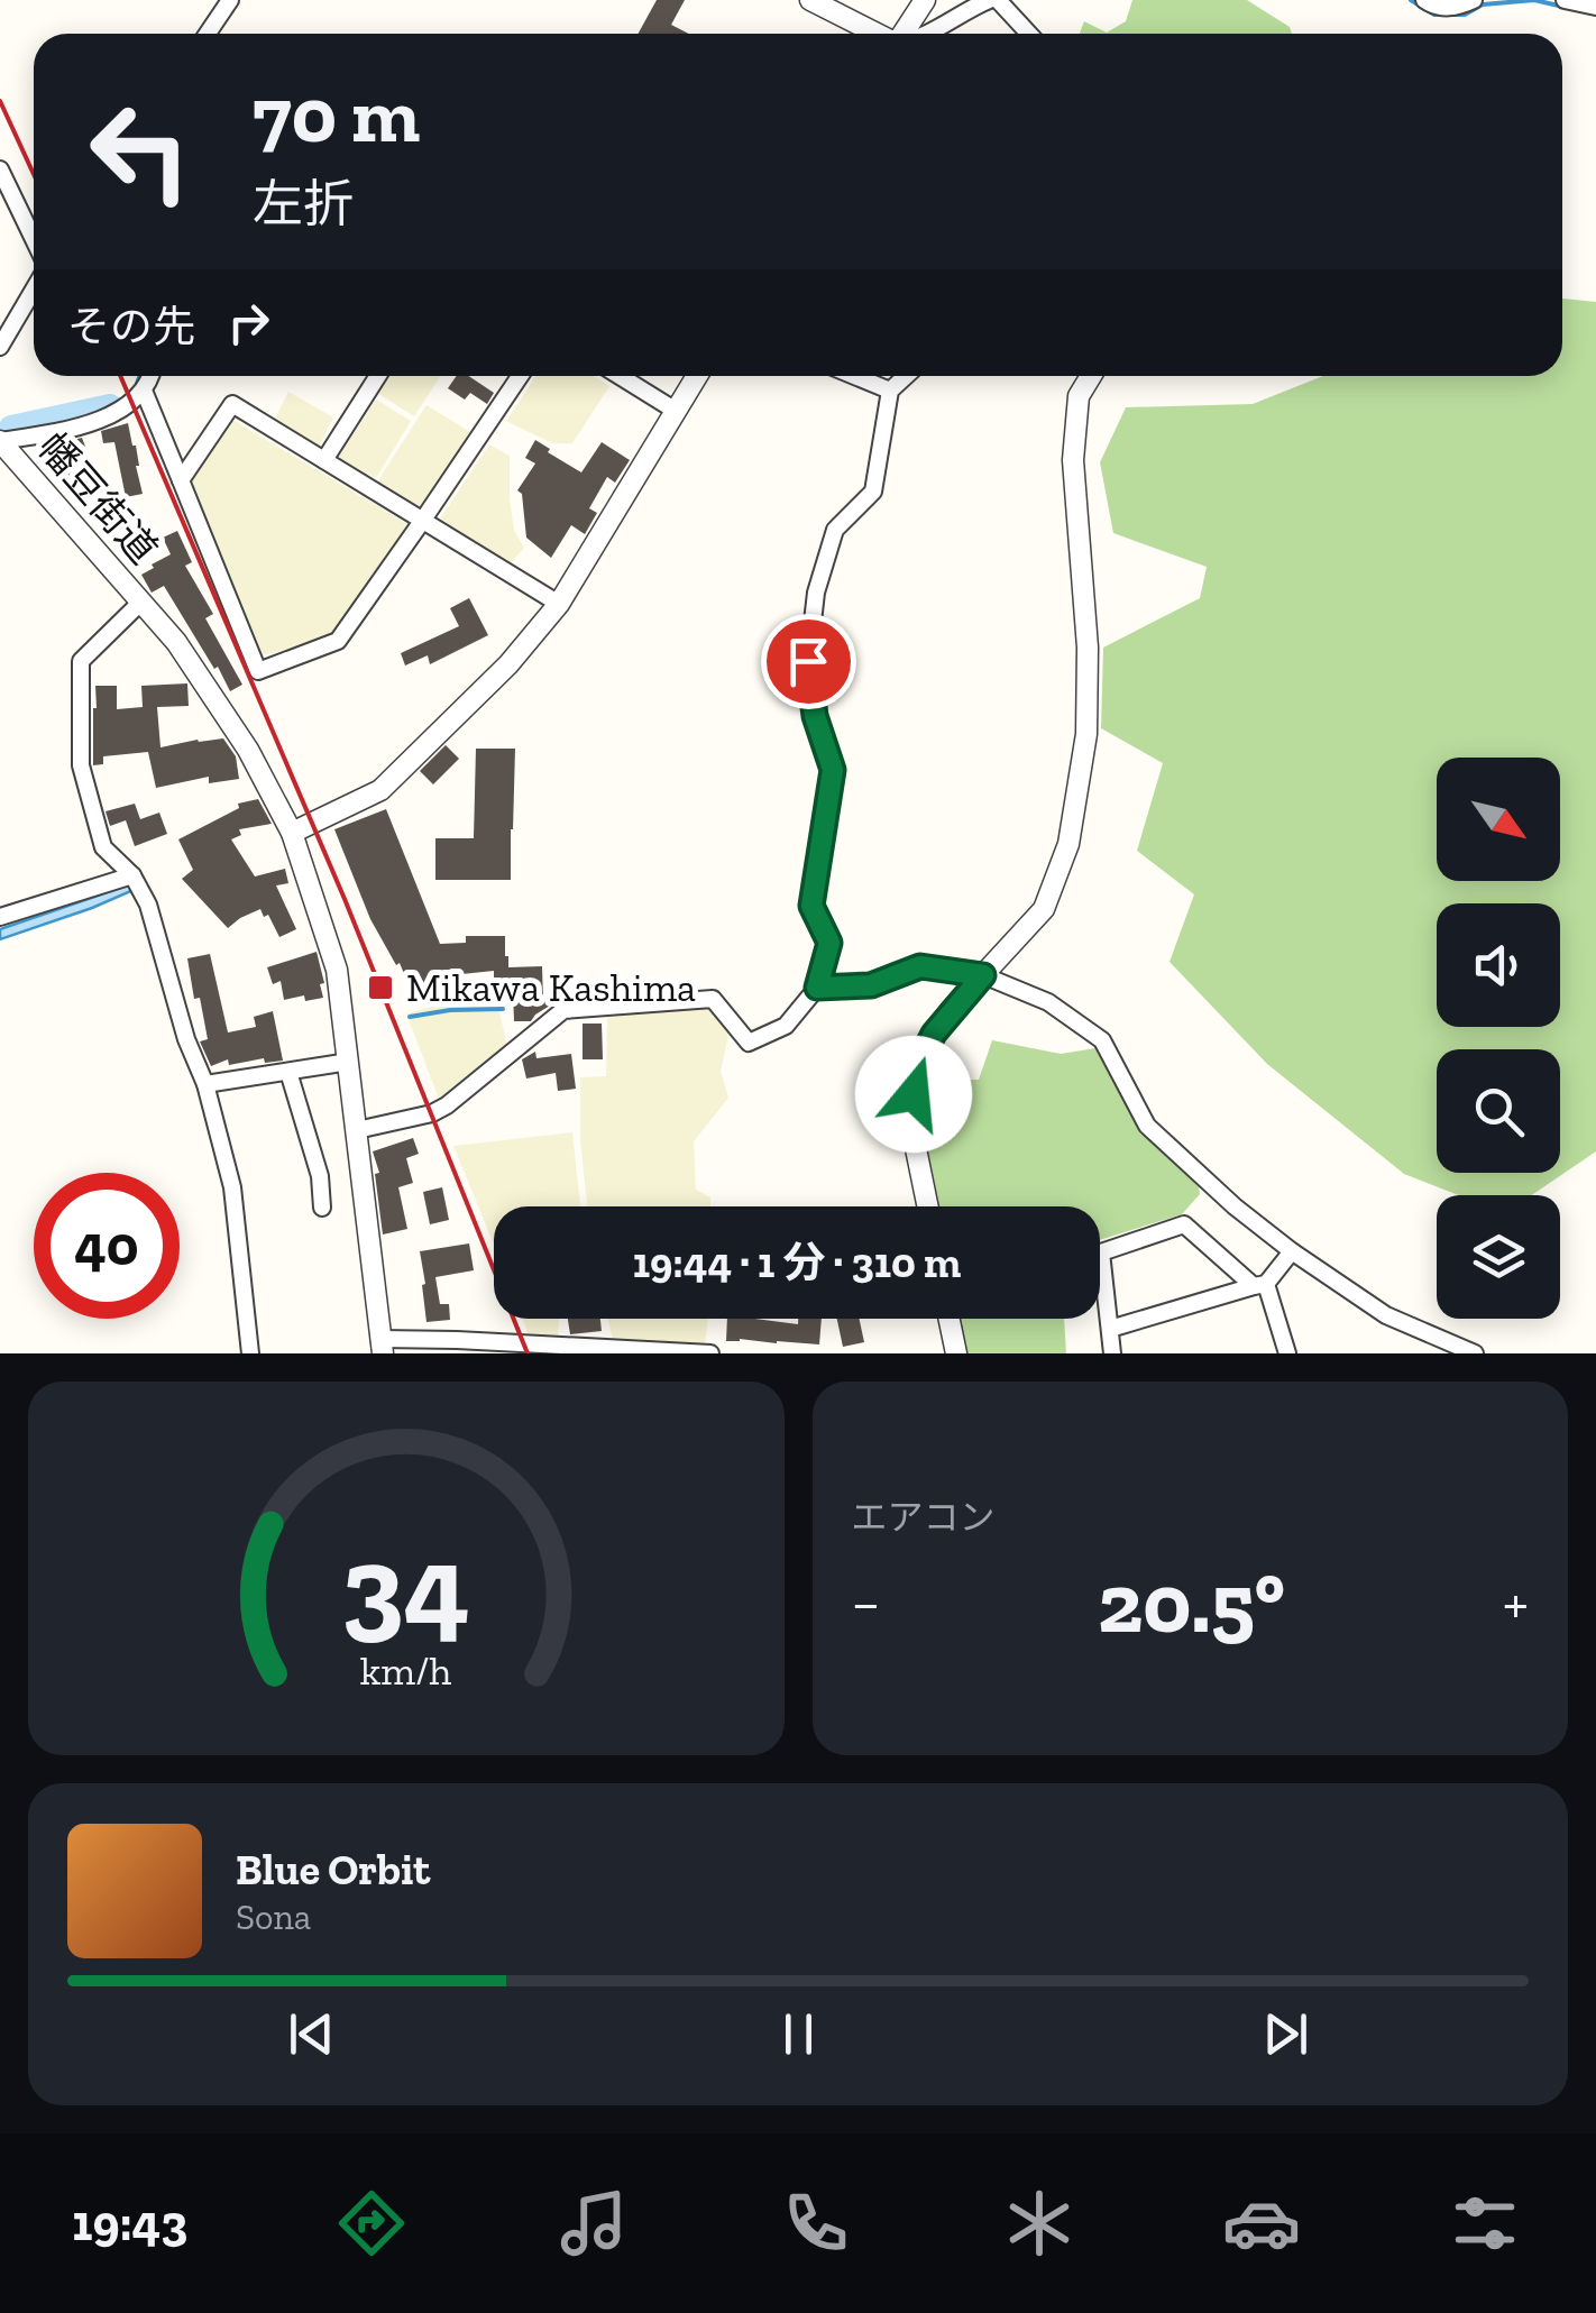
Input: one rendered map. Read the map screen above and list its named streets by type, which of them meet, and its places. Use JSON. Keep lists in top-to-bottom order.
{
  "streets": {
    "street": ["幡豆街道"]
  },
  "places": {
    "transit": ["Mikawa Kashima"]
  },
  "north": "bottom right",
  "page": {
    "turn": ["70 m", "左折"],
    "then": "その先",
    "limit": "40",
    "trip": "19:44 · 1 分 · 310 m",
    "tile": "エアコン",
    "heat": ["−", "20.5°", "+"],
    "song": ["Blue Orbit", "Sona"],
    "tabs": "19:43",
    "gauge": ["34", "km/h"]
  }
}
